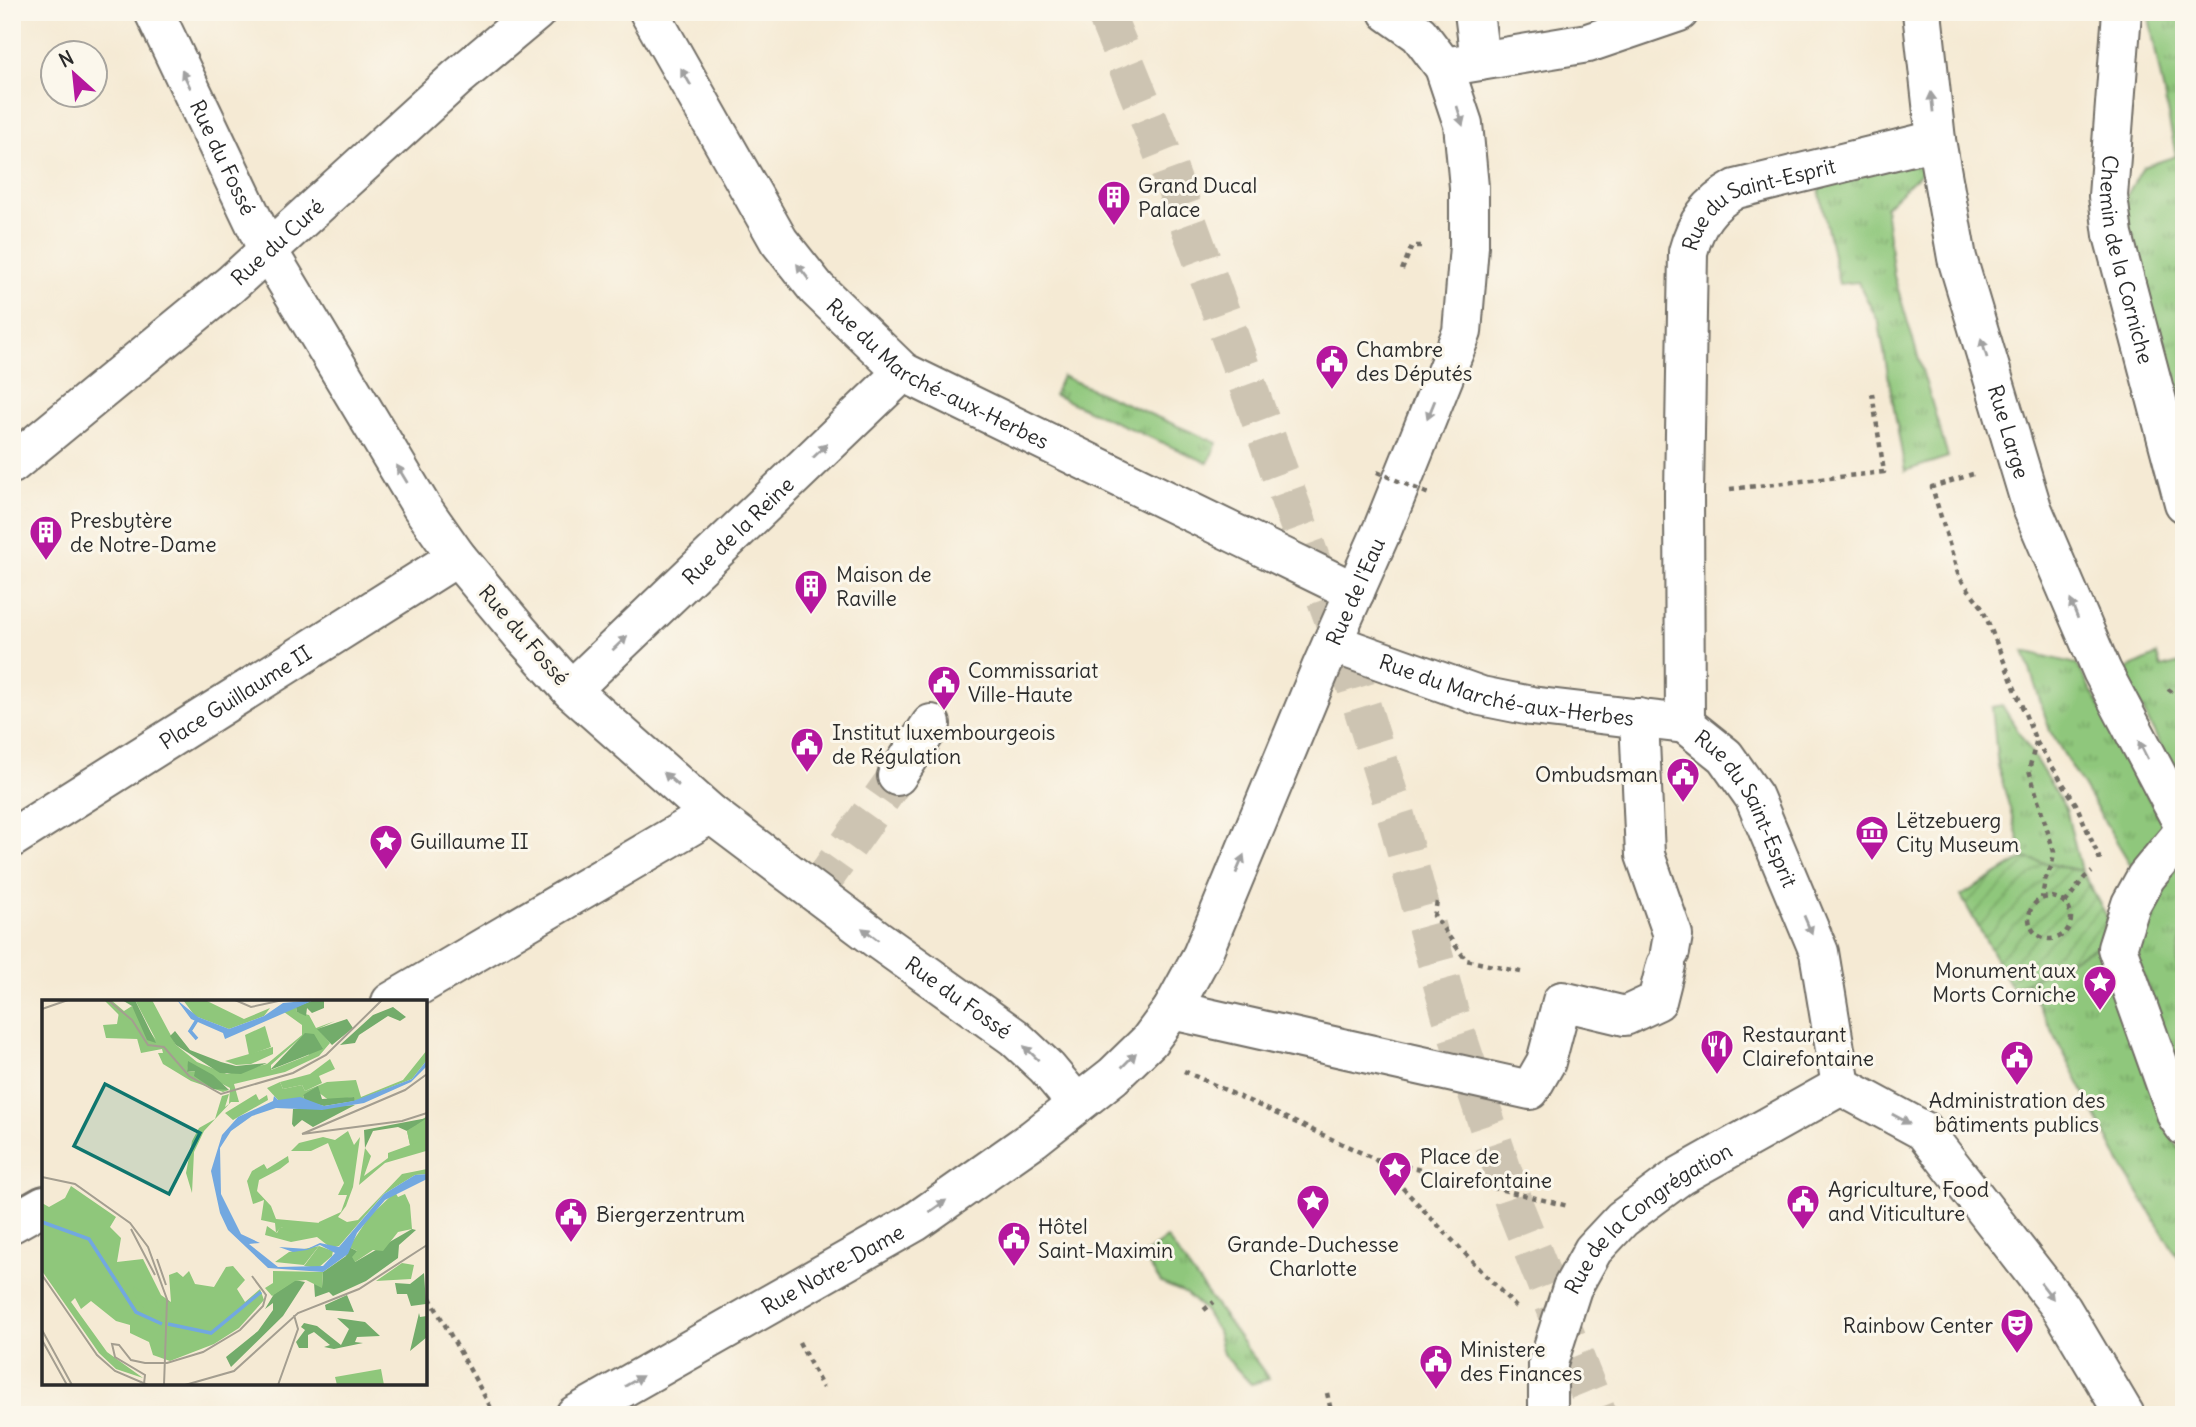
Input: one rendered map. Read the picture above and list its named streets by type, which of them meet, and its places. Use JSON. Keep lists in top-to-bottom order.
{
  "streets": {
    "street": [
      "Rue du Fossé",
      "Rue du Saint-Esprit",
      "Rue du Curé",
      "Chemin de la Corniche",
      "Rue du Marché-aux-Herbes",
      "Rue Large",
      "Rue de la Reine",
      "Rue de l'Eau",
      "Place Guillaume II",
      "Rue de la Congrégation",
      "Rue Notre-Dame"
    ]
  },
  "crossings": [
    ["Rue du Fossé", "Rue du Curé"],
    ["Rue du Fossé", "Rue de la Reine"],
    ["Rue du Fossé", "Rue de l'Eau"],
    ["Rue du Fossé", "Place Guillaume II"],
    ["Rue du Fossé", "Rue Notre-Dame"],
    ["Rue du Saint-Esprit", "Rue du Marché-aux-Herbes"],
    ["Rue du Saint-Esprit", "Rue Large"],
    ["Rue du Saint-Esprit", "Rue de la Congrégation"],
    ["Rue du Marché-aux-Herbes", "Rue de la Reine"],
    ["Rue du Marché-aux-Herbes", "Rue de l'Eau"],
    ["Rue de l'Eau", "Rue Notre-Dame"]
  ],
  "one_way": [
    "Rue du Fossé",
    "Rue Large",
    "Rue de la Reine",
    "Rue Notre-Dame"
  ],
  "places": {
    "building": ["Grand Ducal Palace", "Presbytère de Notre-Dame", "Maison de Raville"],
    "public building": [
      "Chambre des Députés",
      "Commissariat Ville-Haute",
      "Institut luxembourgeois de Régulation",
      "Ombudsman",
      "Administration des bâtiments publics",
      "Agriculture, Food and Viticulture",
      "Biergerzentrum",
      "Hôtel Saint-Maximin",
      "Ministere des Finances"
    ],
    "museum": ["Lëtzebuerg City Museum"],
    "place": [
      "Guillaume II",
      "Monument aux Morts Corniche",
      "Place de Clairefontaine",
      "Grande-Duchesse Charlotte"
    ],
    "restaurant": ["Restaurant Clairefontaine"],
    "theatre": ["Rainbow Center"]
  },
  "north": "top left"
}
